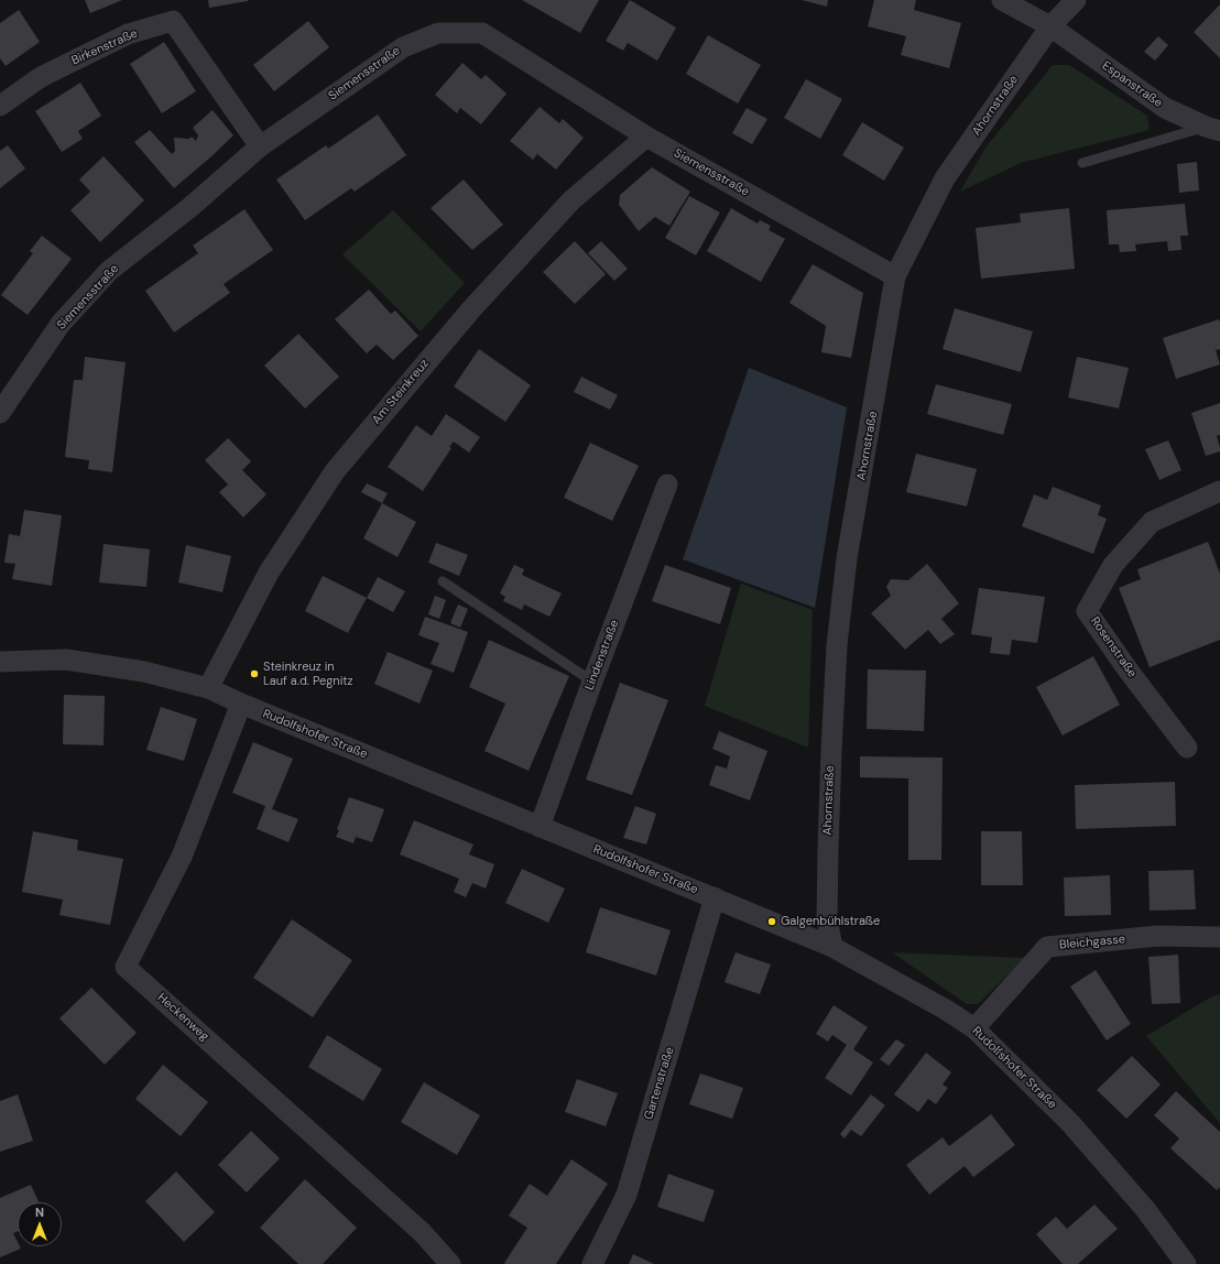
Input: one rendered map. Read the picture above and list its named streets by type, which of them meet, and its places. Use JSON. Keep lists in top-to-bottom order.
{
  "streets": {
    "street": [
      "Birkenstraße",
      "Siemensstraße",
      "Espanstraße",
      "Ahornstraße",
      "Am Steinkreuz",
      "Rosenstraße",
      "Lindenstraße",
      "Rudolfshofer Straße",
      "Bleichgasse",
      "Heckenweg",
      "Gartenstraße"
    ]
  },
  "crossings": [
    ["Birkenstraße", "Siemensstraße"],
    ["Siemensstraße", "Ahornstraße"],
    ["Siemensstraße", "Am Steinkreuz"],
    ["Espanstraße", "Ahornstraße"],
    ["Ahornstraße", "Rudolfshofer Straße"],
    ["Am Steinkreuz", "Rudolfshofer Straße"],
    ["Lindenstraße", "Rudolfshofer Straße"],
    ["Rudolfshofer Straße", "Bleichgasse"],
    ["Rudolfshofer Straße", "Heckenweg"],
    ["Rudolfshofer Straße", "Gartenstraße"]
  ],
  "places": ["Steinkreuz in Lauf a.d. Pegnitz", "Galgenbühlstraße"],
  "north": "top"
}
